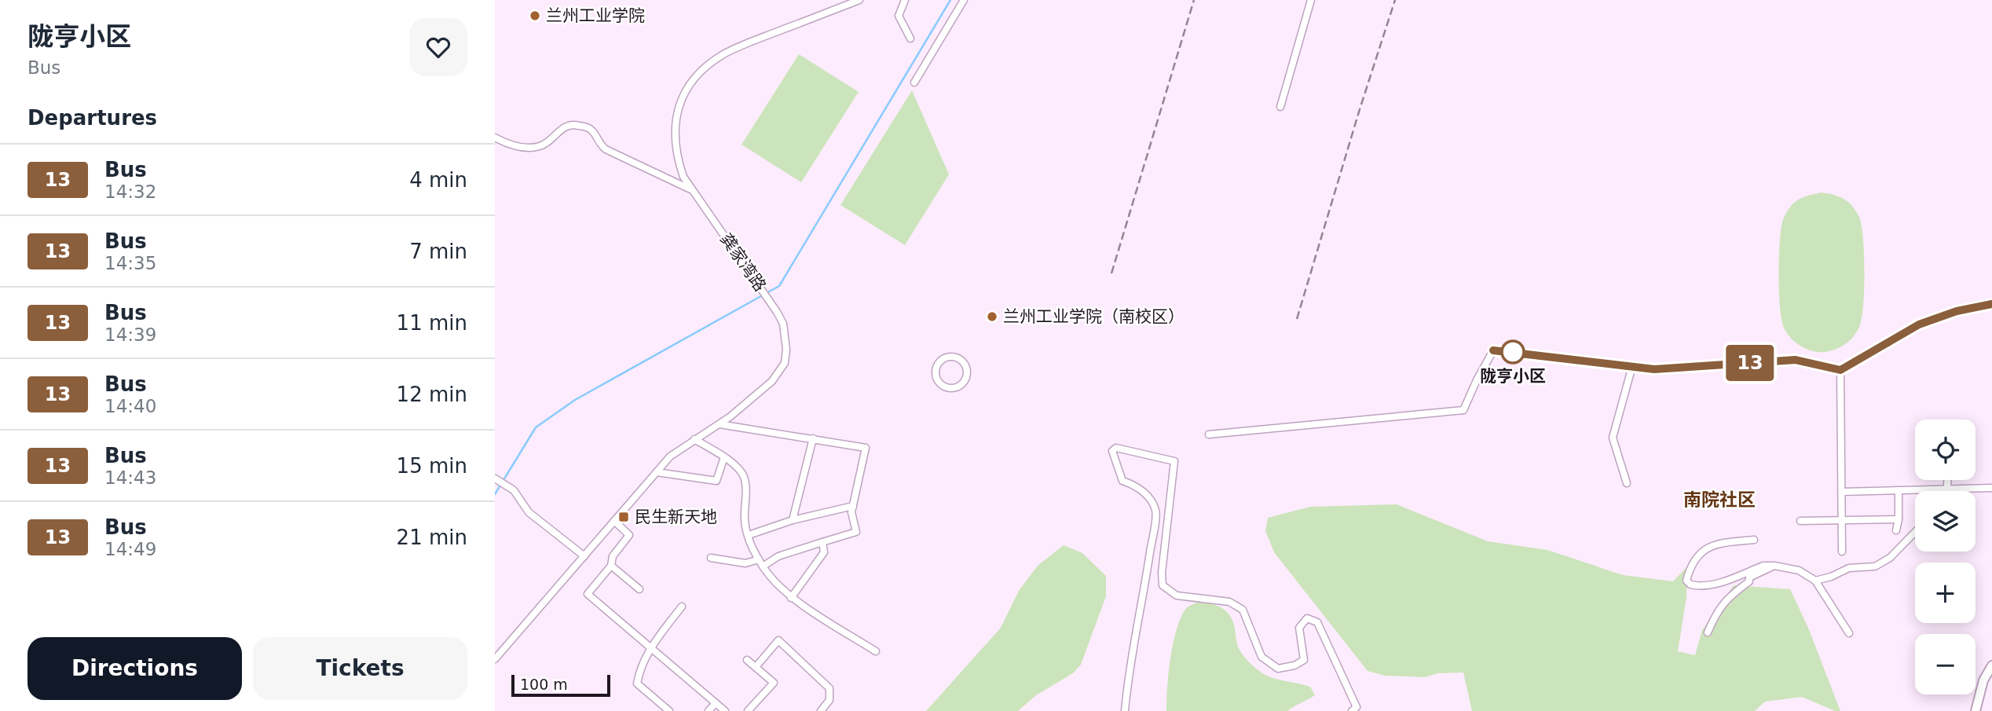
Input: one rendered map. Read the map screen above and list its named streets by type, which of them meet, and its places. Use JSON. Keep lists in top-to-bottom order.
{
  "streets": {
    "street": ["龚家湾路"]
  },
  "districts": ["南院社区"],
  "places": {
    "other": ["兰州工业学院", "兰州工业学院（南校区）", "陇亨小区"],
    "transit": ["民生新天地"]
  },
  "lines": ["bus line 13"],
  "scale_bar": "100 m",
  "page": {
    "heading": [
      ["陇亨小区", "Bus"],
      "Departures"
    ],
    "on_map": "13",
    "list": [
      {
        "mark": "13",
        "name": "Bus",
        "note": "14:32",
        "value": "4 min"
      },
      {
        "mark": "13",
        "name": "Bus",
        "note": "14:35",
        "value": "7 min"
      },
      {
        "mark": "13",
        "name": "Bus",
        "note": "14:39",
        "value": "11 min"
      },
      {
        "mark": "13",
        "name": "Bus",
        "note": "14:40",
        "value": "12 min"
      },
      {
        "mark": "13",
        "name": "Bus",
        "note": "14:43",
        "value": "15 min"
      },
      {
        "mark": "13",
        "name": "Bus",
        "note": "14:49",
        "value": "21 min"
      }
    ],
    "map_buttons": ["+", "−"],
    "buttons": ["Directions", "Tickets"],
    "scale": "100 m"
  }
}
